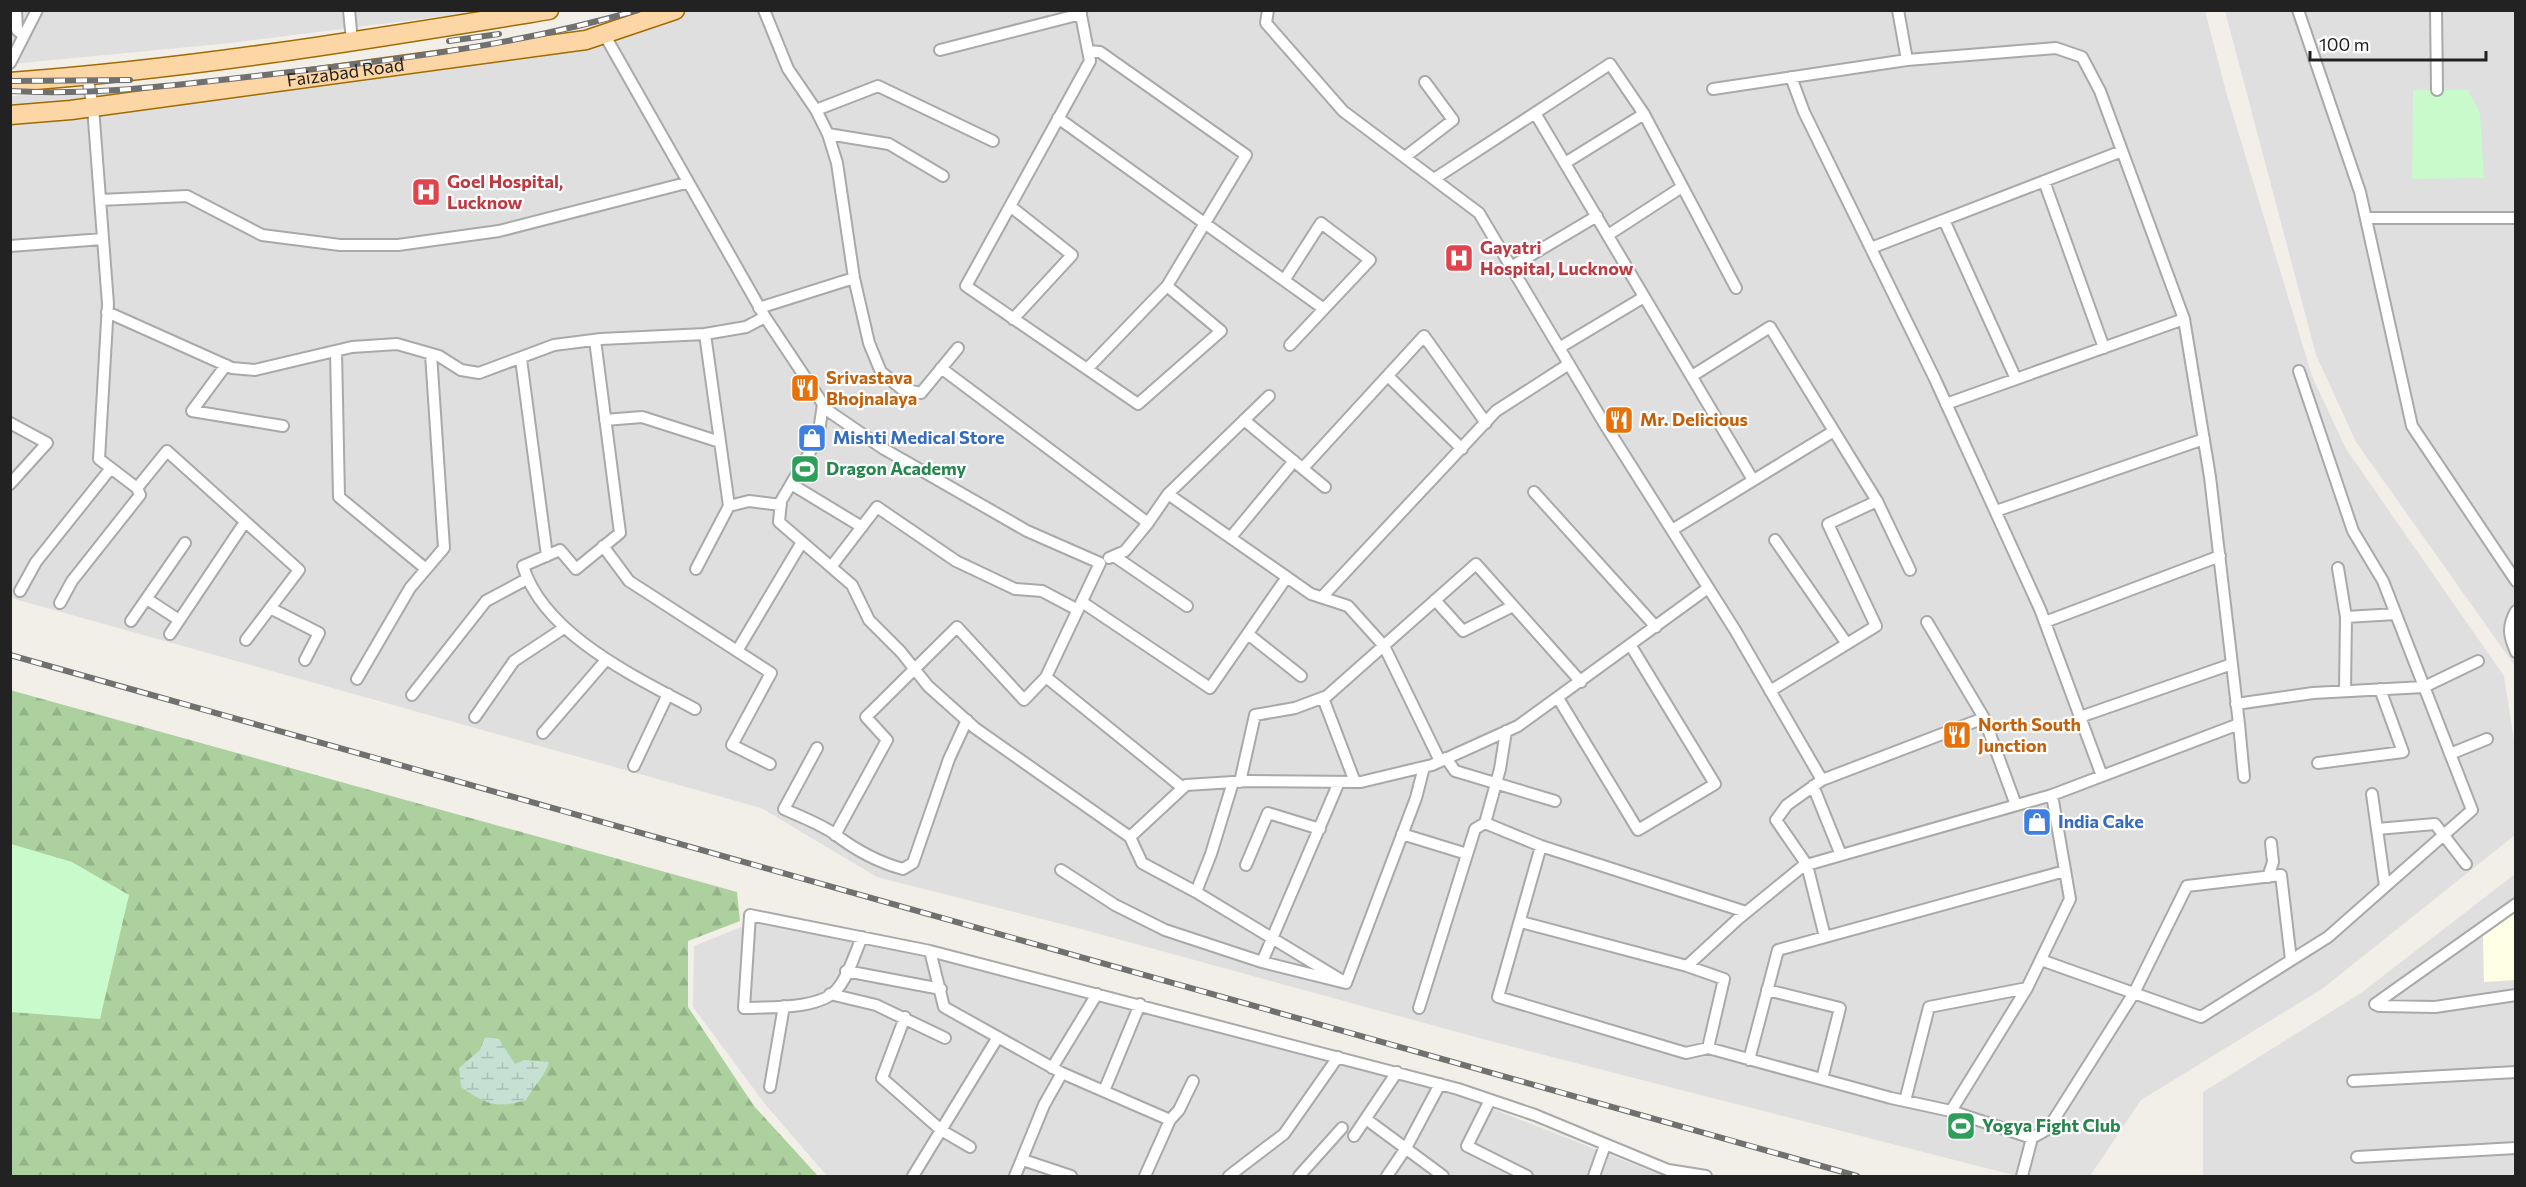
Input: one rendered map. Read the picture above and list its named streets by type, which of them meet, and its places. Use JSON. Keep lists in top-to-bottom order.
{
  "streets": {
    "main road": ["Faizabad Road"]
  },
  "places": {
    "hospital": ["Goel Hospital, Lucknow", "Gayatri Hospital, Lucknow"],
    "restaurant": ["Srivastava Bhojnalaya", "Mr. Delicious", "North South Junction"],
    "shop": ["Mishti Medical Store", "India Cake"],
    "sports": ["Dragon Academy", "Yogya Fight Club"]
  },
  "scale_bar": "100 m"
}
